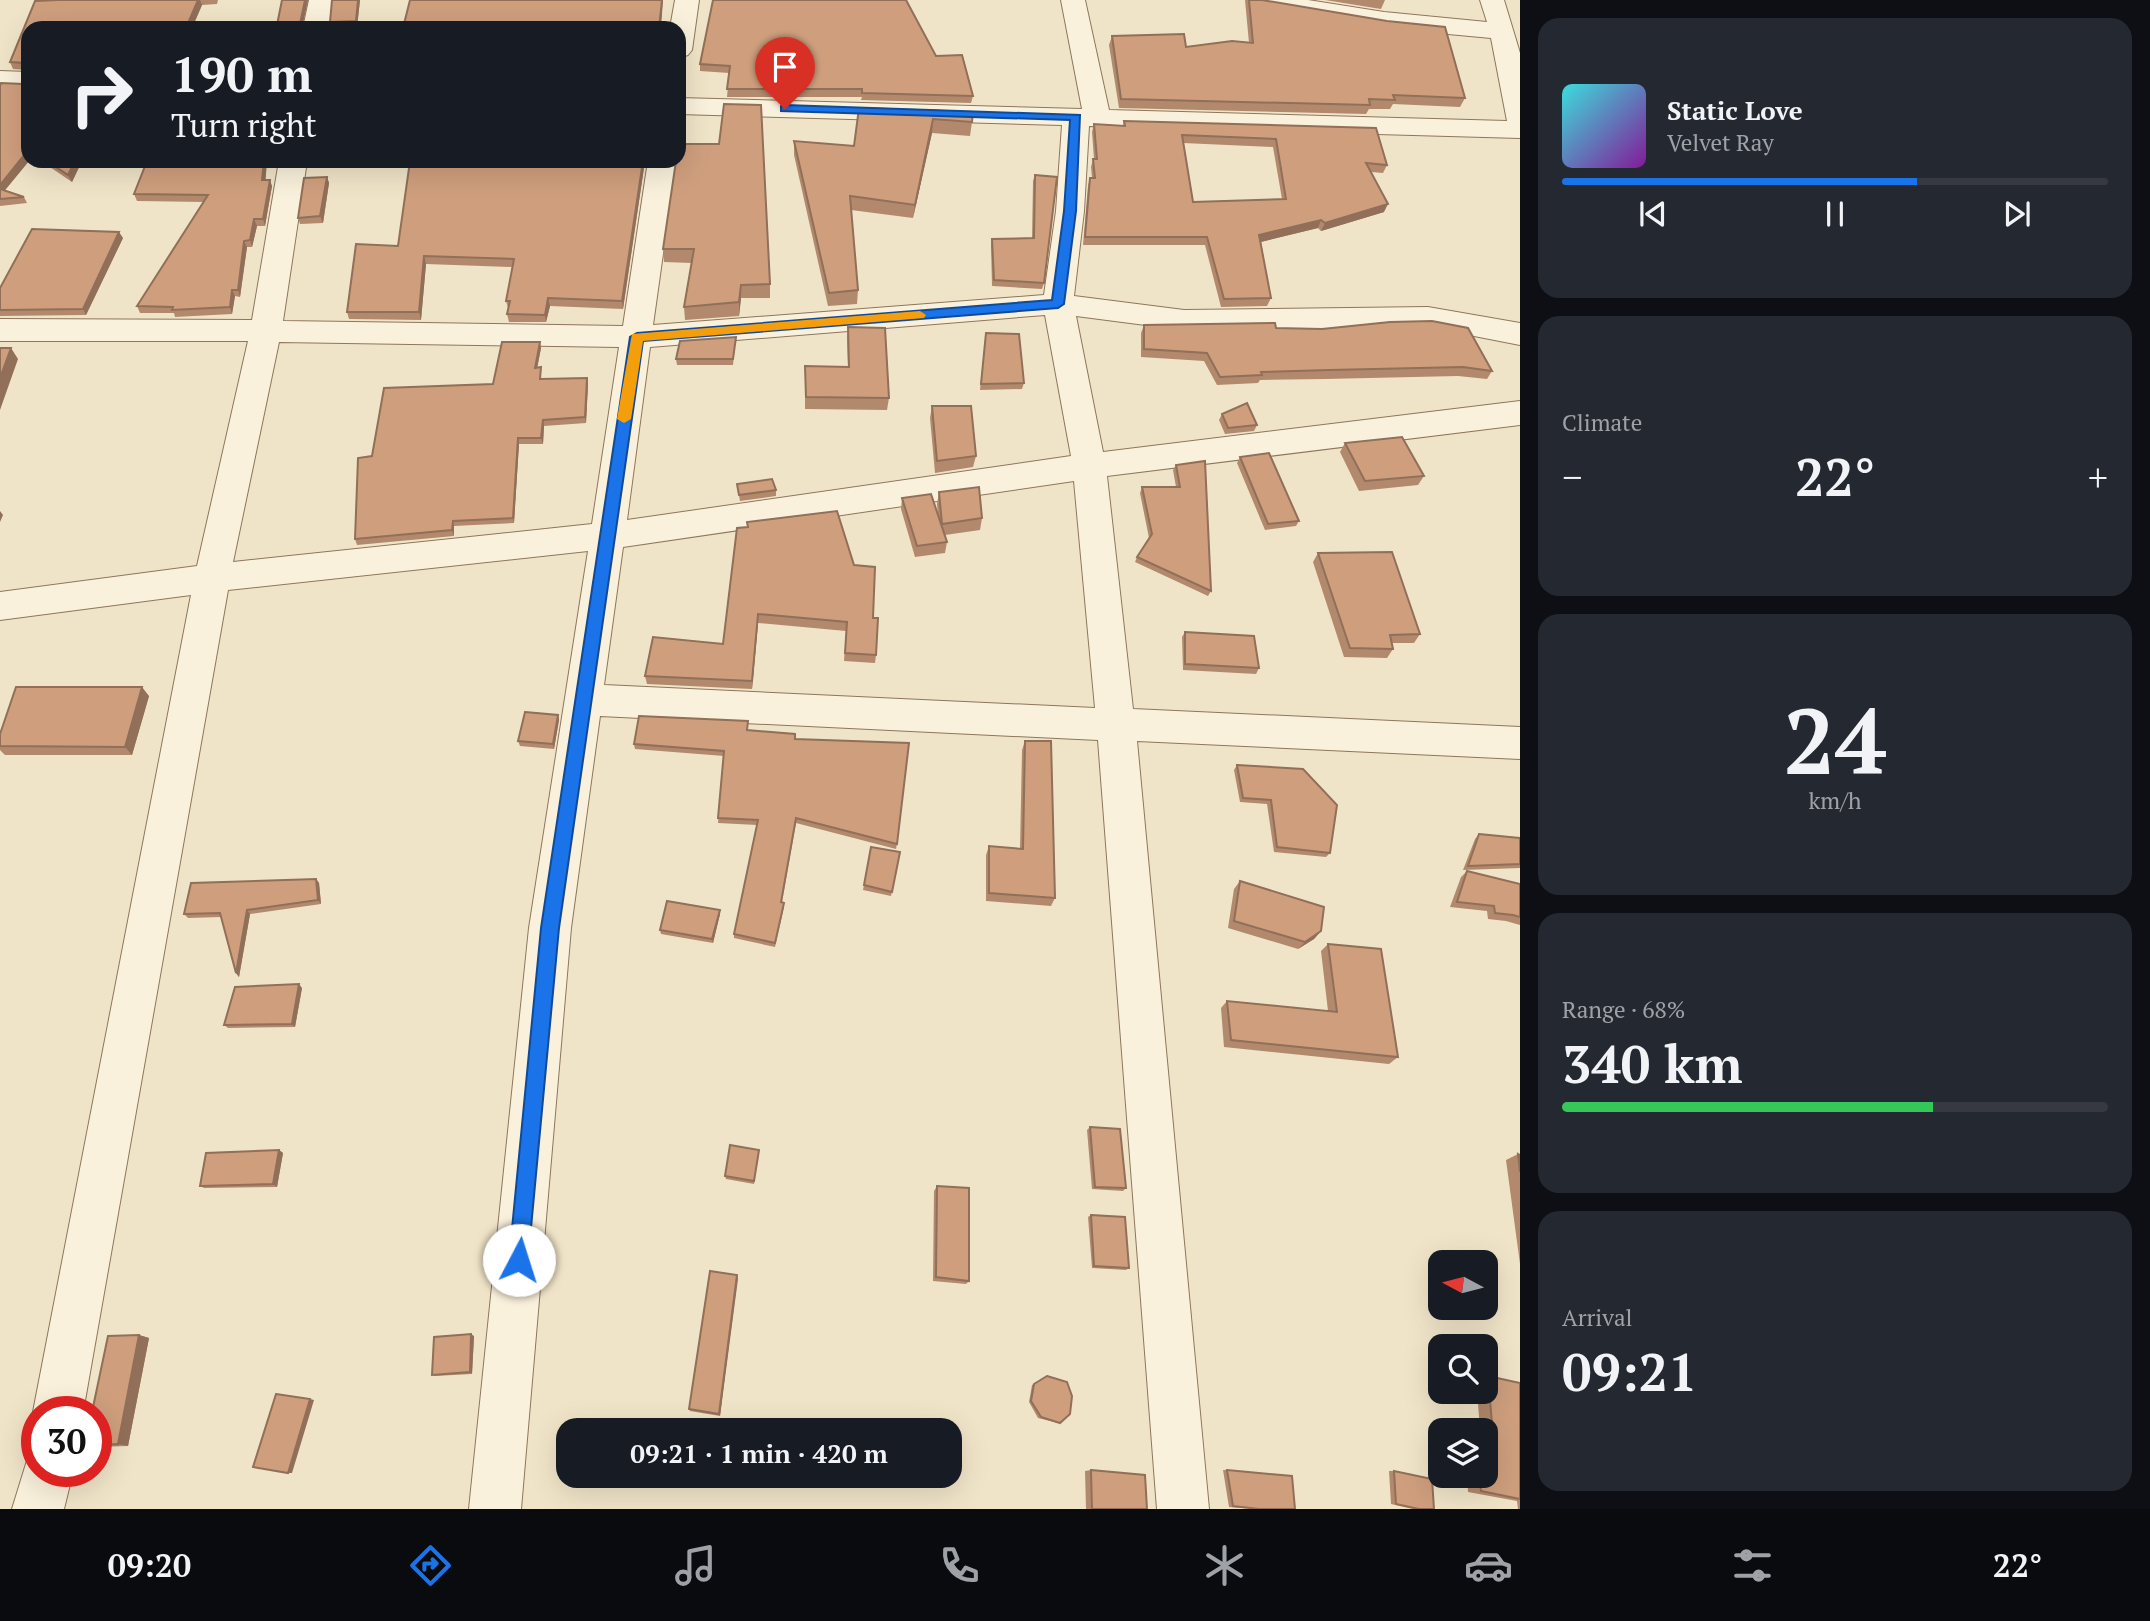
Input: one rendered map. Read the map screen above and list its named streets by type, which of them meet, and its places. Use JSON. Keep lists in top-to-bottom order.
{
  "north": "left",
  "page": {
    "turn": ["190 m", "Turn right"],
    "song": ["Static Love", "Velvet Ray"],
    "tile": [
      "Climate",
      ["24", "km/h"],
      ["Range · 68%", "340 km"],
      ["Arrival", "09:21"]
    ],
    "heat": ["−", "22°", "+"],
    "limit": "30",
    "trip": "09:21 · 1 min · 420 m",
    "tabs": ["09:20", "22°"]
  }
}
